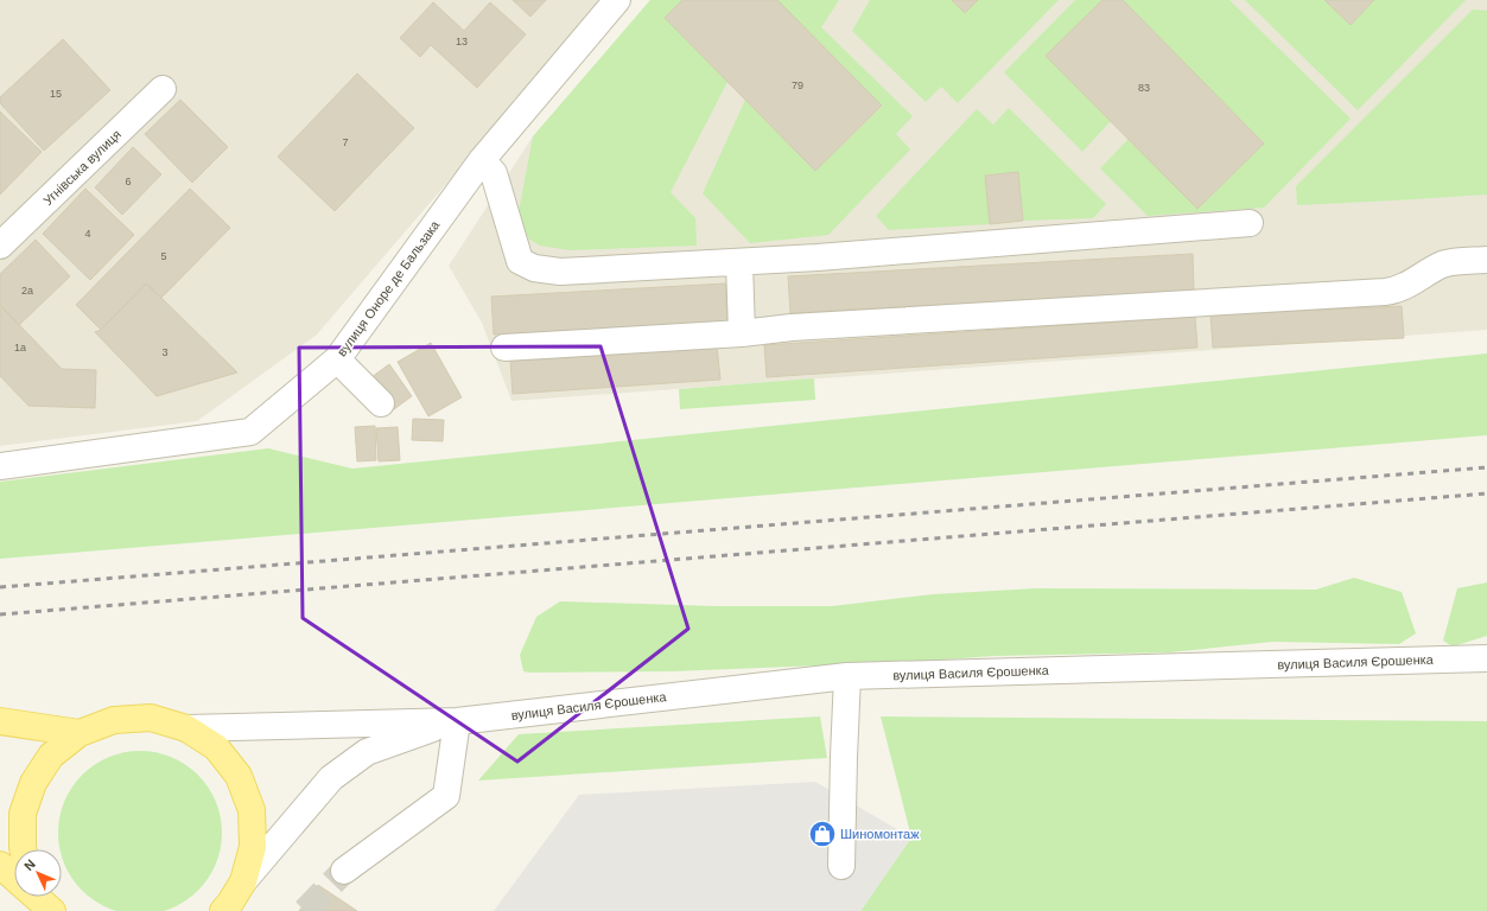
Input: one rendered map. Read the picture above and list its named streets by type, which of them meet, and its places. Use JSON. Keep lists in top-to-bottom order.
{
  "streets": {
    "main road": ["вулиця Василя Єрошенка"],
    "street": ["Угнівська вулиця", "вулиця Оноре де Бальзака"]
  },
  "places": {
    "shop": ["Шиномонтаж"]
  },
  "house_numbers": [
    "13",
    "79",
    "83",
    "15",
    "7",
    "6",
    "4",
    "5",
    "2а",
    "1а",
    "3"
  ],
  "north": "top left"
}
